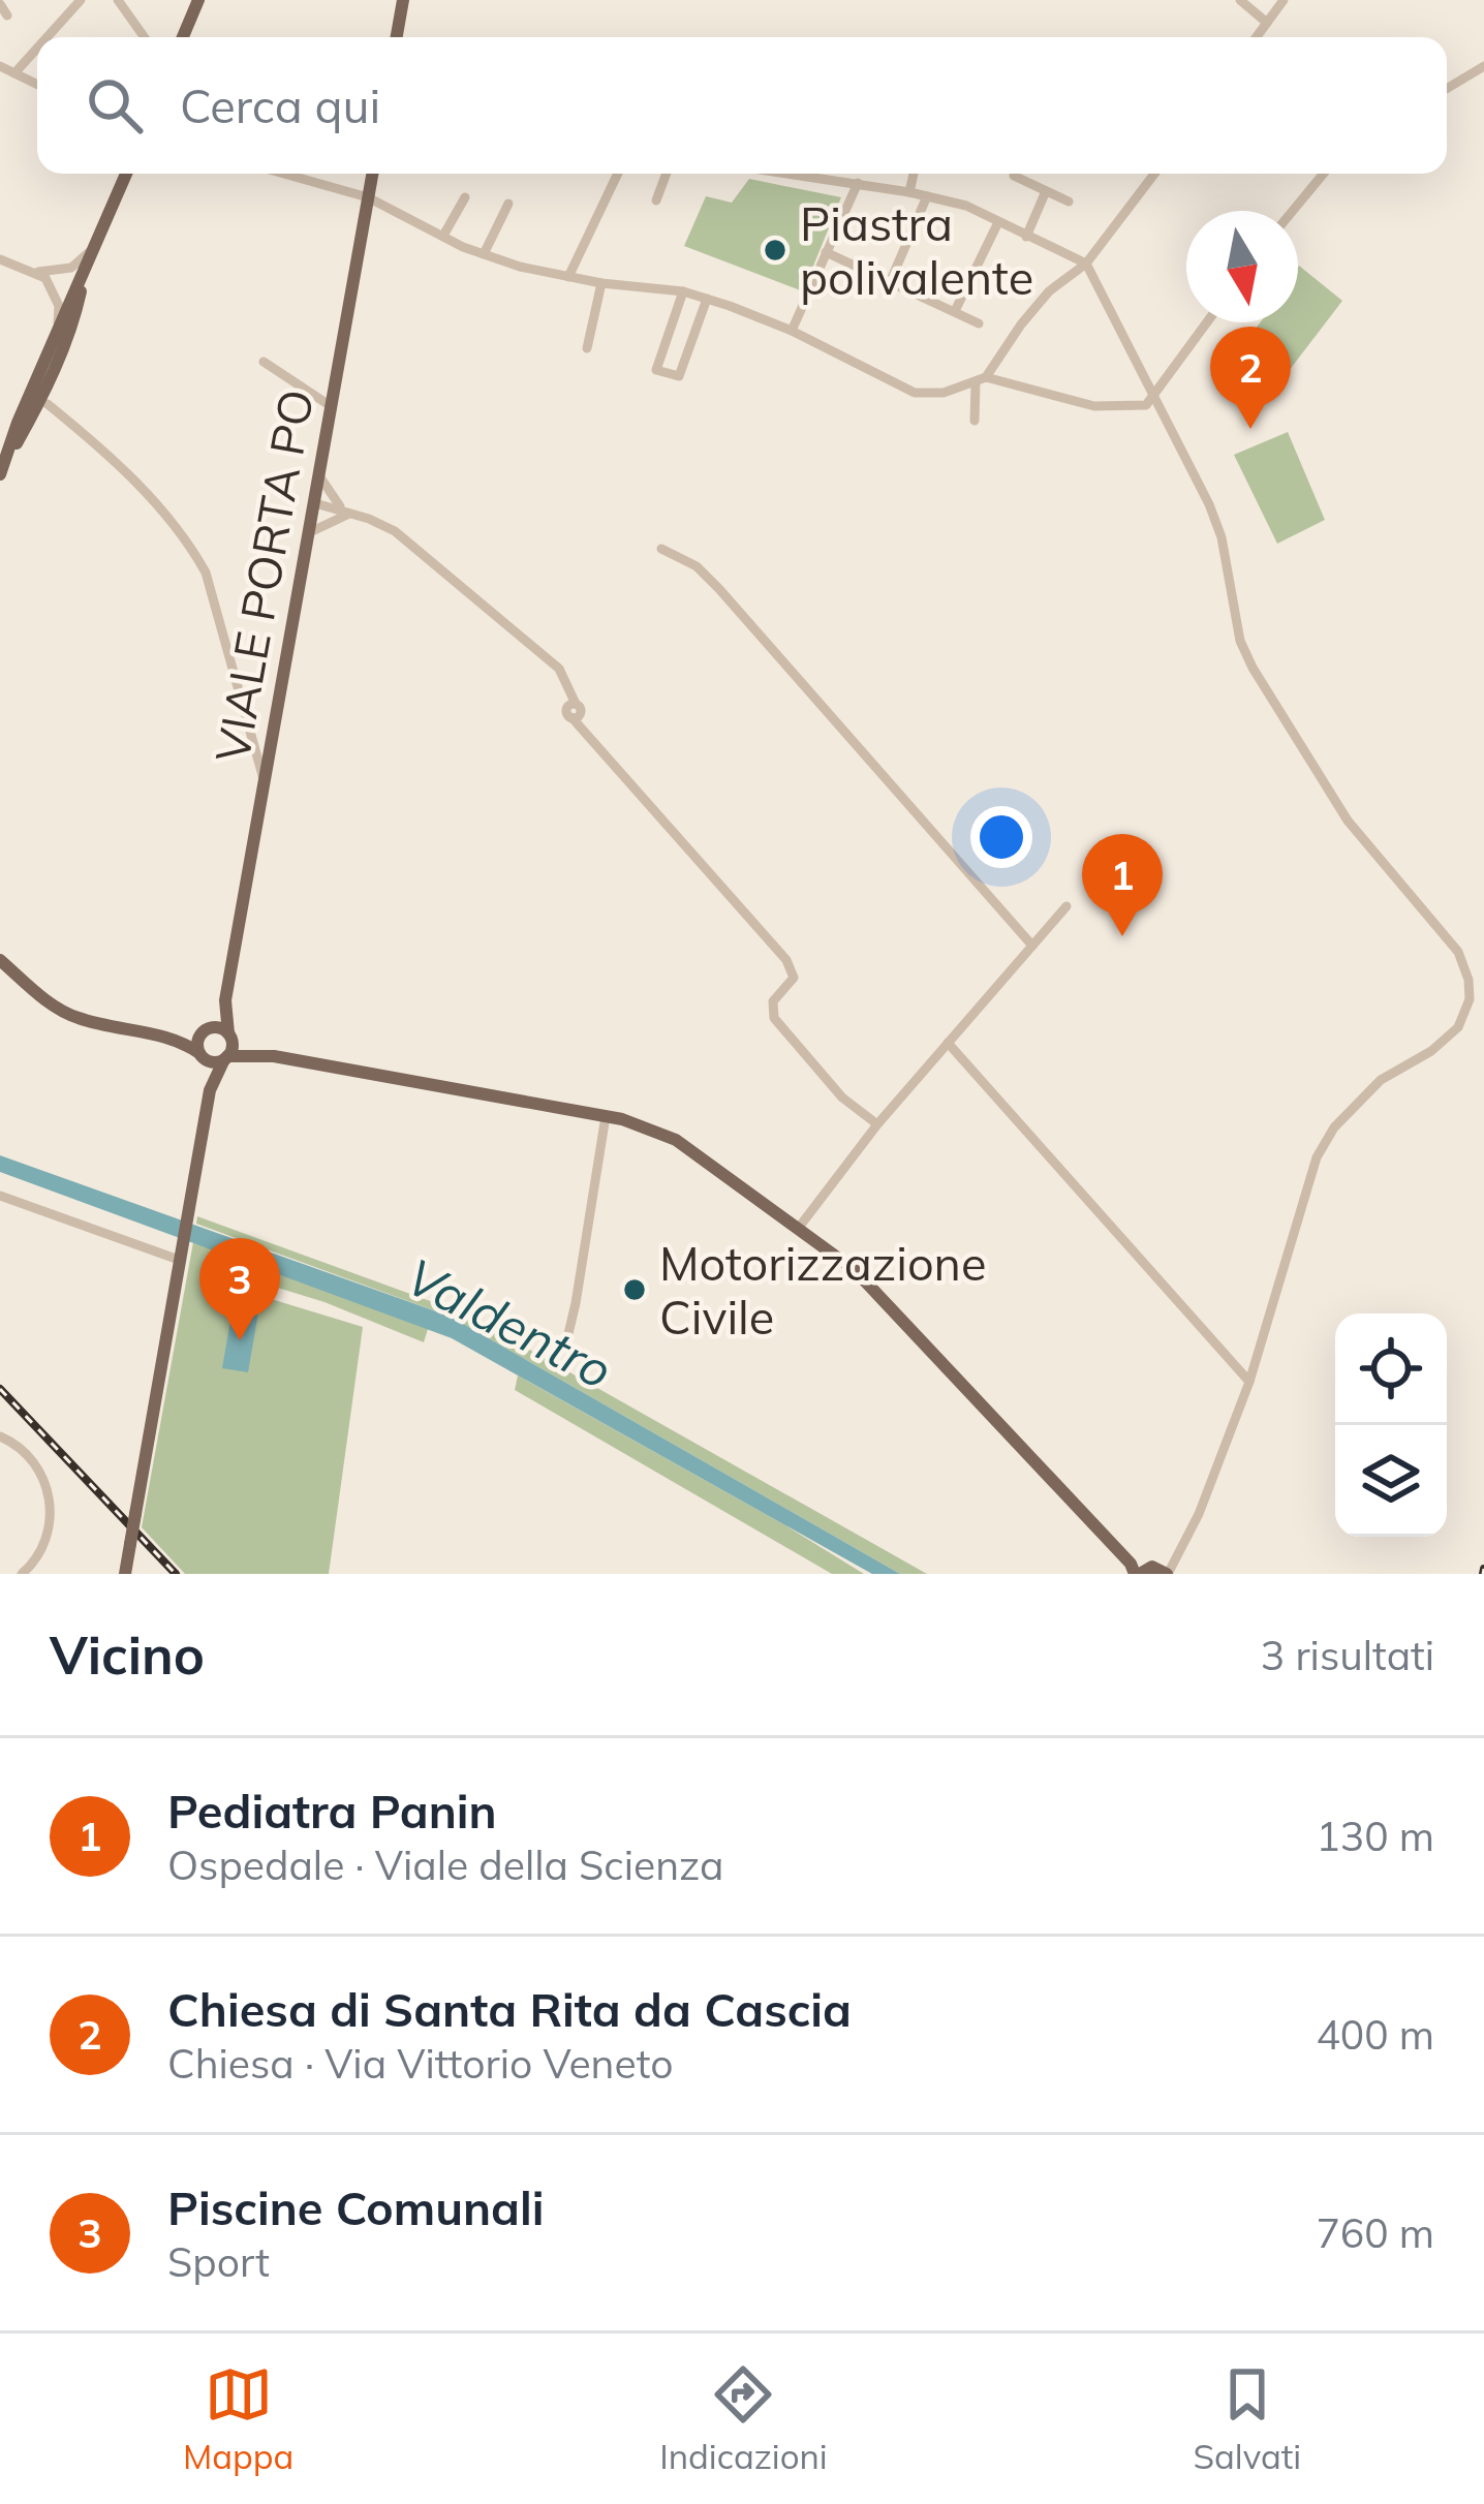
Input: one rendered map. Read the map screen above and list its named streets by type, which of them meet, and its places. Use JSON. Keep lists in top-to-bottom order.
{
  "streets": {
    "main road": ["VIALE PORTA PO"]
  },
  "water": ["Valdentro"],
  "places": ["Piastra polivalente", "Motorizzazione Civile"],
  "north": "bottom",
  "page": {
    "search": "Cerca qui",
    "pins": ["2", "1", "3"],
    "heading": ["Vicino", "3 risultati"],
    "list": [
      {
        "mark": "1",
        "name": "Pediatra Panin",
        "note": "Ospedale · Viale della Scienza",
        "value": "130 m"
      },
      {
        "mark": "2",
        "name": "Chiesa di Santa Rita da Cascia",
        "note": "Chiesa · Via Vittorio Veneto",
        "value": "400 m"
      },
      {
        "mark": "3",
        "name": "Piscine Comunali",
        "note": "Sport",
        "value": "760 m"
      }
    ],
    "nav": ["Mappa", "Indicazioni", "Salvati"]
  }
}
